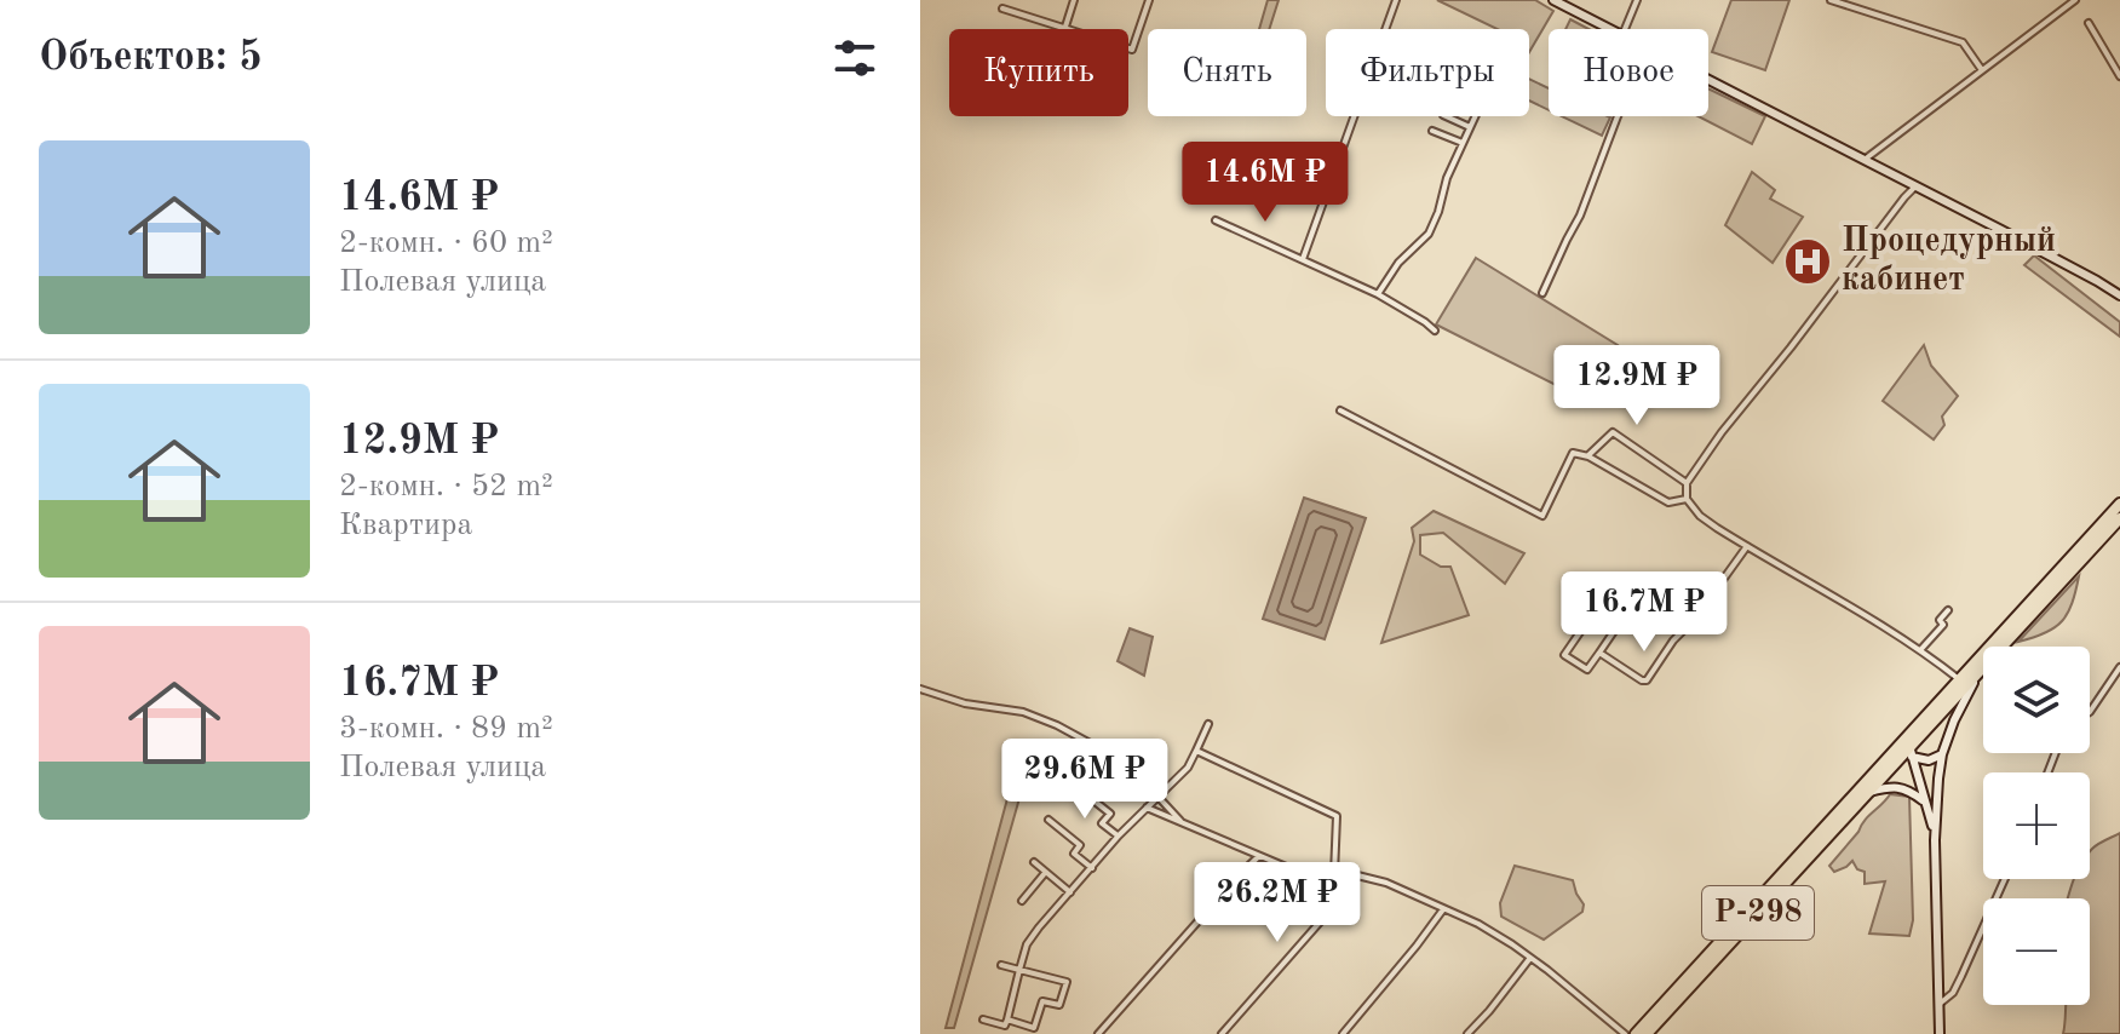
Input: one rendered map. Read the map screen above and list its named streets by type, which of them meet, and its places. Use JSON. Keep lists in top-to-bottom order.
{
  "streets": {
    "highway": ["Р-298"]
  },
  "places": {
    "hospital": ["Процедурный кабинет"]
  },
  "page": {
    "heading": "Объектов: 5",
    "chip": [
      "Купить",
      "Снять",
      "Фильтры",
      "Новое"
    ],
    "list": [
      {
        "name": "14.6M ₽",
        "note": "2-комн. · 60 m² · Полевая улица"
      },
      {
        "name": "12.9M ₽",
        "note": "2-комн. · 52 m² · Квартира"
      },
      {
        "name": "16.7M ₽",
        "note": "3-комн. · 89 m² · Полевая улица"
      }
    ],
    "price": [
      "14.6M ₽",
      "12.9M ₽",
      "16.7M ₽",
      "29.6M ₽",
      "26.2M ₽"
    ],
    "map_buttons": ["+", "−"]
  }
}
